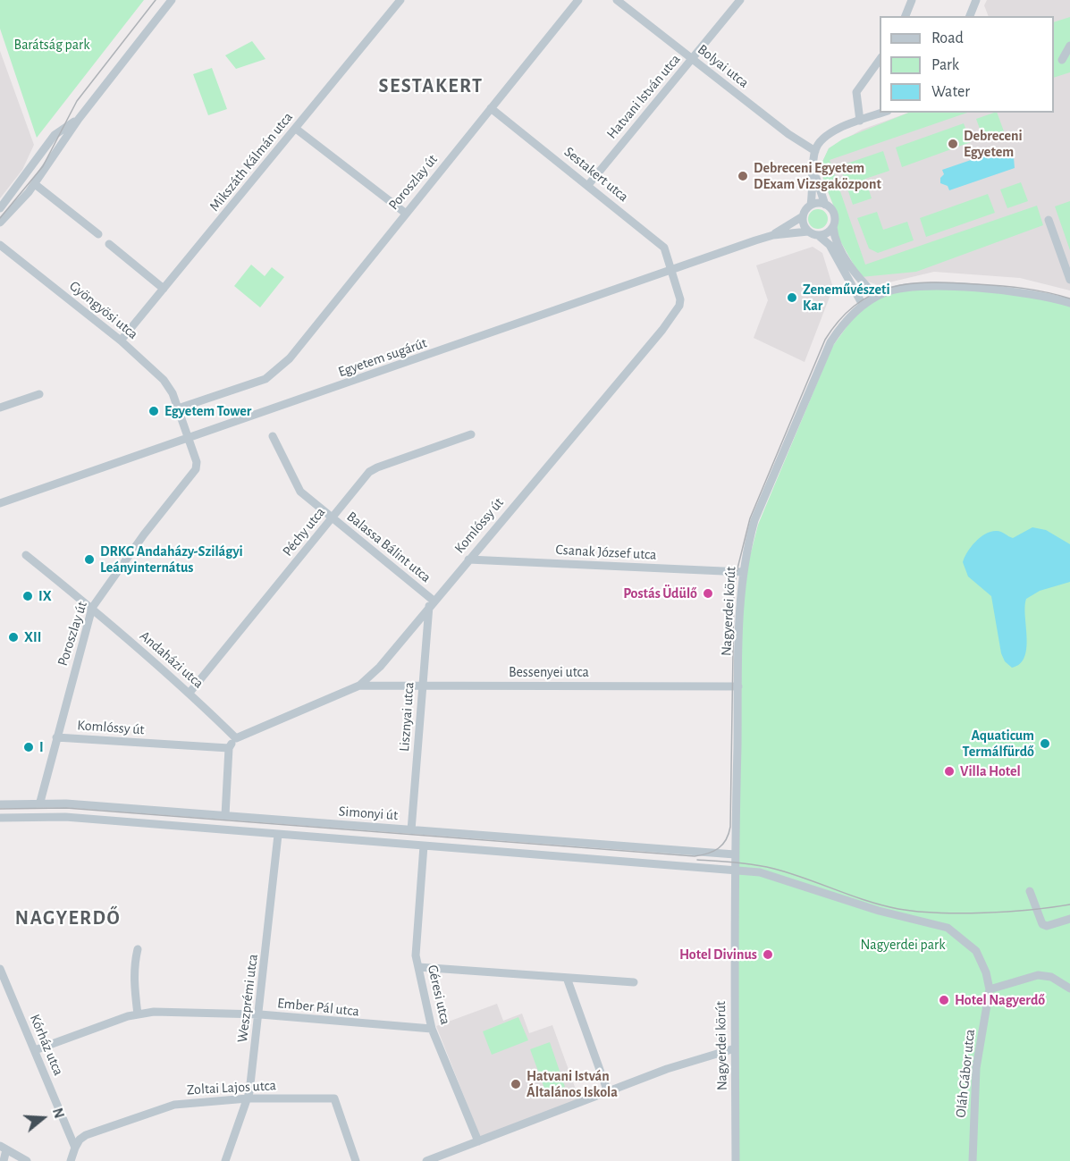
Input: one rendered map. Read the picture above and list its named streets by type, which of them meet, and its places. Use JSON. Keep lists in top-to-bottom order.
{
  "streets": {
    "street": [
      "Bolyai utca",
      "Hatvani István utca",
      "Mikszáth Kálmán utca",
      "Sestakert utca",
      "Poroszlay út",
      "Gyöngyösi utca",
      "Egyetem sugárút",
      "Komlóssy út",
      "Péchy utca",
      "Balassa Bálint utca",
      "Csanak József utca",
      "Nagyerdei körút",
      "Andaházi utca",
      "Bessenyei utca",
      "Lisznyai utca",
      "Simonyi út",
      "Géresi utca",
      "Weszprémi utca",
      "Ember Pál utca",
      "Kórház utca",
      "Oláh Gábor utca",
      "Zoltai Lajos utca"
    ]
  },
  "crossings": [
    ["Bolyai utca", "Hatvani István utca"],
    ["Hatvani István utca", "Sestakert utca"],
    ["Mikszáth Kálmán utca", "Gyöngyösi utca"],
    ["Sestakert utca", "Poroszlay út"],
    ["Sestakert utca", "Egyetem sugárút"],
    ["Sestakert utca", "Komlóssy út"],
    ["Poroszlay út", "Gyöngyösi utca"],
    ["Poroszlay út", "Komlóssy út"],
    ["Poroszlay út", "Andaházi utca"],
    ["Poroszlay út", "Simonyi út"],
    ["Gyöngyösi utca", "Egyetem sugárút"],
    ["Egyetem sugárút", "Komlóssy út"],
    ["Komlóssy út", "Balassa Bálint utca"],
    ["Komlóssy út", "Csanak József utca"],
    ["Komlóssy út", "Andaházi utca"],
    ["Komlóssy út", "Bessenyei utca"],
    ["Komlóssy út", "Lisznyai utca"],
    ["Péchy utca", "Balassa Bálint utca"],
    ["Péchy utca", "Andaházi utca"],
    ["Balassa Bálint utca", "Lisznyai utca"],
    ["Csanak József utca", "Nagyerdei körút"],
    ["Nagyerdei körút", "Bessenyei utca"],
    ["Nagyerdei körút", "Simonyi út"],
    ["Bessenyei utca", "Lisznyai utca"],
    ["Lisznyai utca", "Simonyi út"],
    ["Simonyi út", "Géresi utca"],
    ["Simonyi út", "Weszprémi utca"],
    ["Géresi utca", "Ember Pál utca"],
    ["Weszprémi utca", "Ember Pál utca"],
    ["Weszprémi utca", "Zoltai Lajos utca"],
    ["Ember Pál utca", "Kórház utca"],
    ["Kórház utca", "Zoltai Lajos utca"]
  ],
  "districts": ["SESTAKERT", "NAGYERDŐ"],
  "parks": ["Barátság park", "Nagyerdei park"],
  "places": [
    "Debreceni Egyetem",
    "Debreceni Egyetem DExam Vizsgaközpont",
    "Zeneművészeti Kar",
    "Egyetem Tower",
    "DRKG Andaházy-Szilágyi Leányinternátus",
    "Postás Üdülő",
    "IX",
    "XII",
    "Aquaticum Termálfürdő",
    "I",
    "Villa Hotel",
    "Hotel Divinus",
    "Hotel Nagyerdő",
    "Hatvani István Általános Iskola"
  ],
  "legend": ["Road", "Park", "Water"],
  "north": "right"
}
